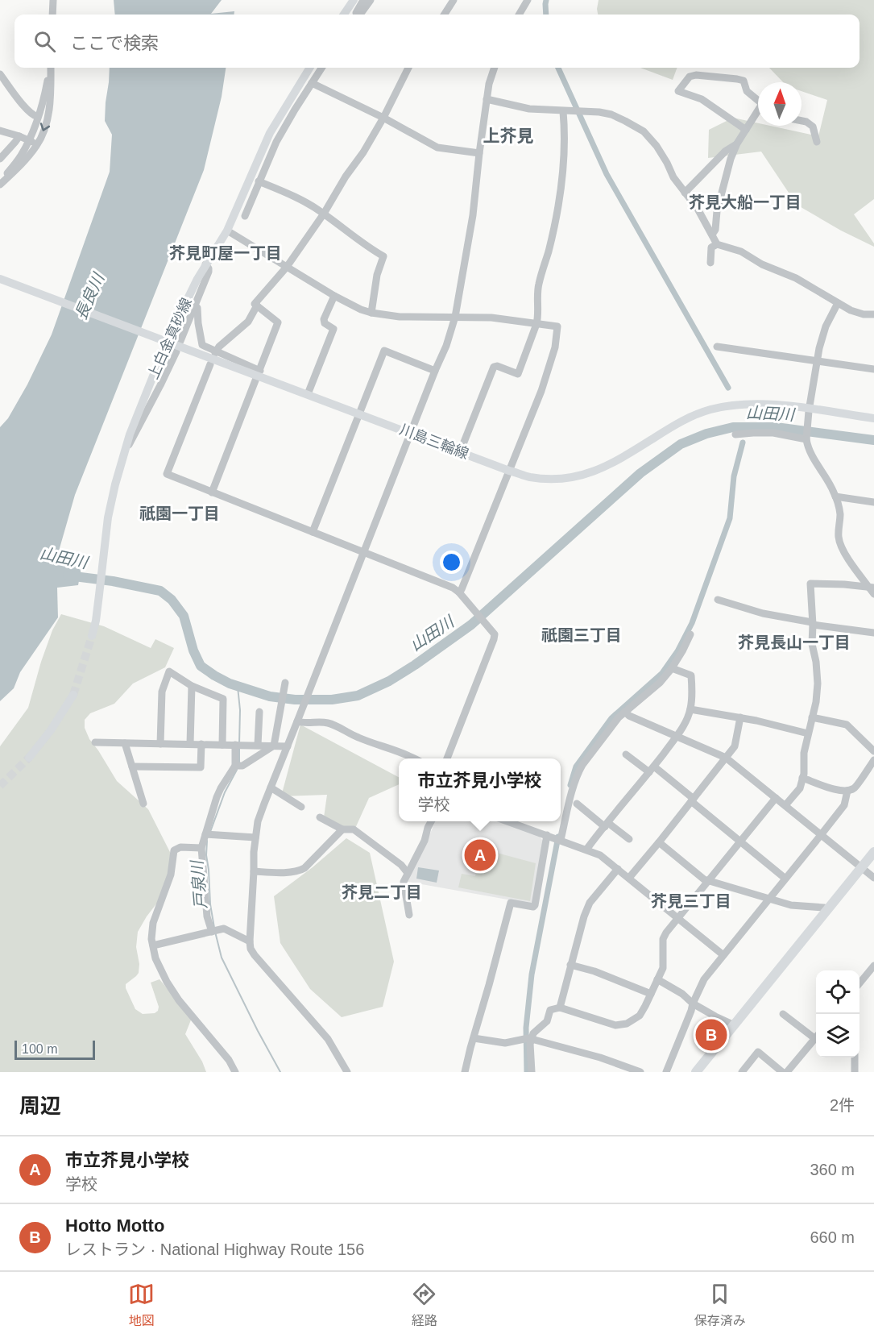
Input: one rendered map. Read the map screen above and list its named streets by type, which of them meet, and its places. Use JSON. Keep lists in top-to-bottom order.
{
  "streets": {
    "main road": ["上白金真砂線", "川島三輪線"]
  },
  "crossings": [
    ["上白金真砂線", "川島三輪線"]
  ],
  "districts": [
    "上芥見",
    "芥見大船一丁目",
    "芥見町屋一丁目",
    "祇園一丁目",
    "祇園三丁目",
    "芥見長山一丁目",
    "芥見二丁目",
    "芥見三丁目"
  ],
  "water": ["長良川", "山田川", "戸泉川"],
  "scale_bar": "100 m",
  "north": "top",
  "page": {
    "search": "ここで検索",
    "popup": ["市立芥見小学校", "学校"],
    "pins": ["A", "B"],
    "scale": "100 m",
    "heading": ["周辺", "2件"],
    "list": [
      {
        "mark": "A",
        "name": "市立芥見小学校",
        "note": "学校",
        "value": "360 m"
      },
      {
        "mark": "B",
        "name": "Hotto Motto",
        "note": "レストラン · National Highway Route 156",
        "value": "660 m"
      }
    ],
    "nav": ["地図", "経路", "保存済み"]
  }
}
